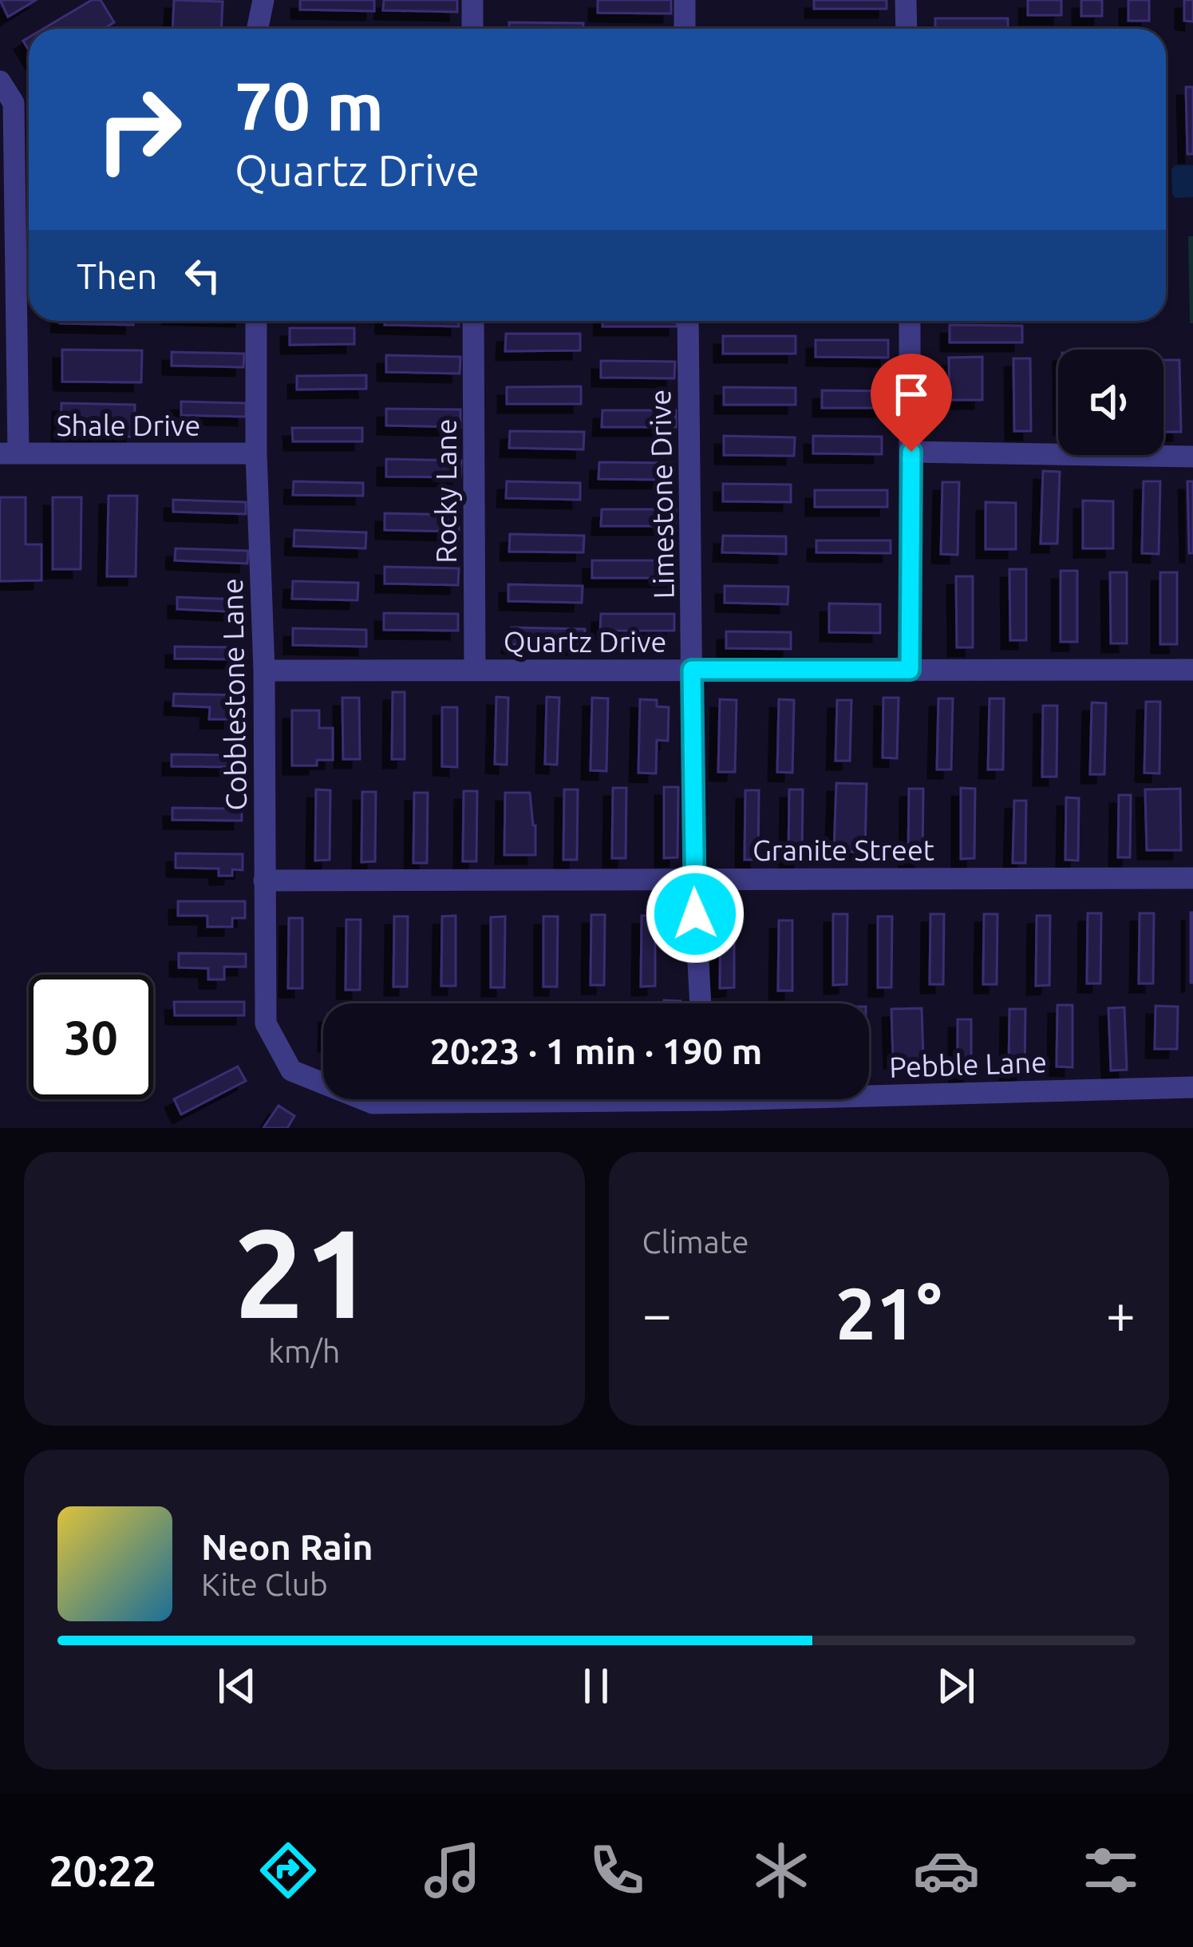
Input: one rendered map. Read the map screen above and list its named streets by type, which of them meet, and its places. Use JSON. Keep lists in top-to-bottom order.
{
  "streets": {
    "street": [
      "Shale Drive",
      "Rocky Lane",
      "Limestone Drive",
      "Quartz Drive",
      "Cobblestone Lane",
      "Granite Street",
      "Pebble Lane"
    ]
  },
  "crossings": [
    ["Shale Drive", "Cobblestone Lane"],
    ["Rocky Lane", "Quartz Drive"],
    ["Limestone Drive", "Quartz Drive"],
    ["Limestone Drive", "Granite Street"],
    ["Quartz Drive", "Cobblestone Lane"],
    ["Cobblestone Lane", "Granite Street"],
    ["Cobblestone Lane", "Pebble Lane"]
  ],
  "page": {
    "turn": ["70 m", "Quartz Drive"],
    "then": "Then",
    "limit": "30",
    "trip": "20:23 · 1 min · 190 m",
    "tile": [
      ["21", "km/h"],
      "Climate"
    ],
    "heat": ["−", "21°", "+"],
    "song": ["Neon Rain", "Kite Club"],
    "tabs": "20:22"
  }
}
